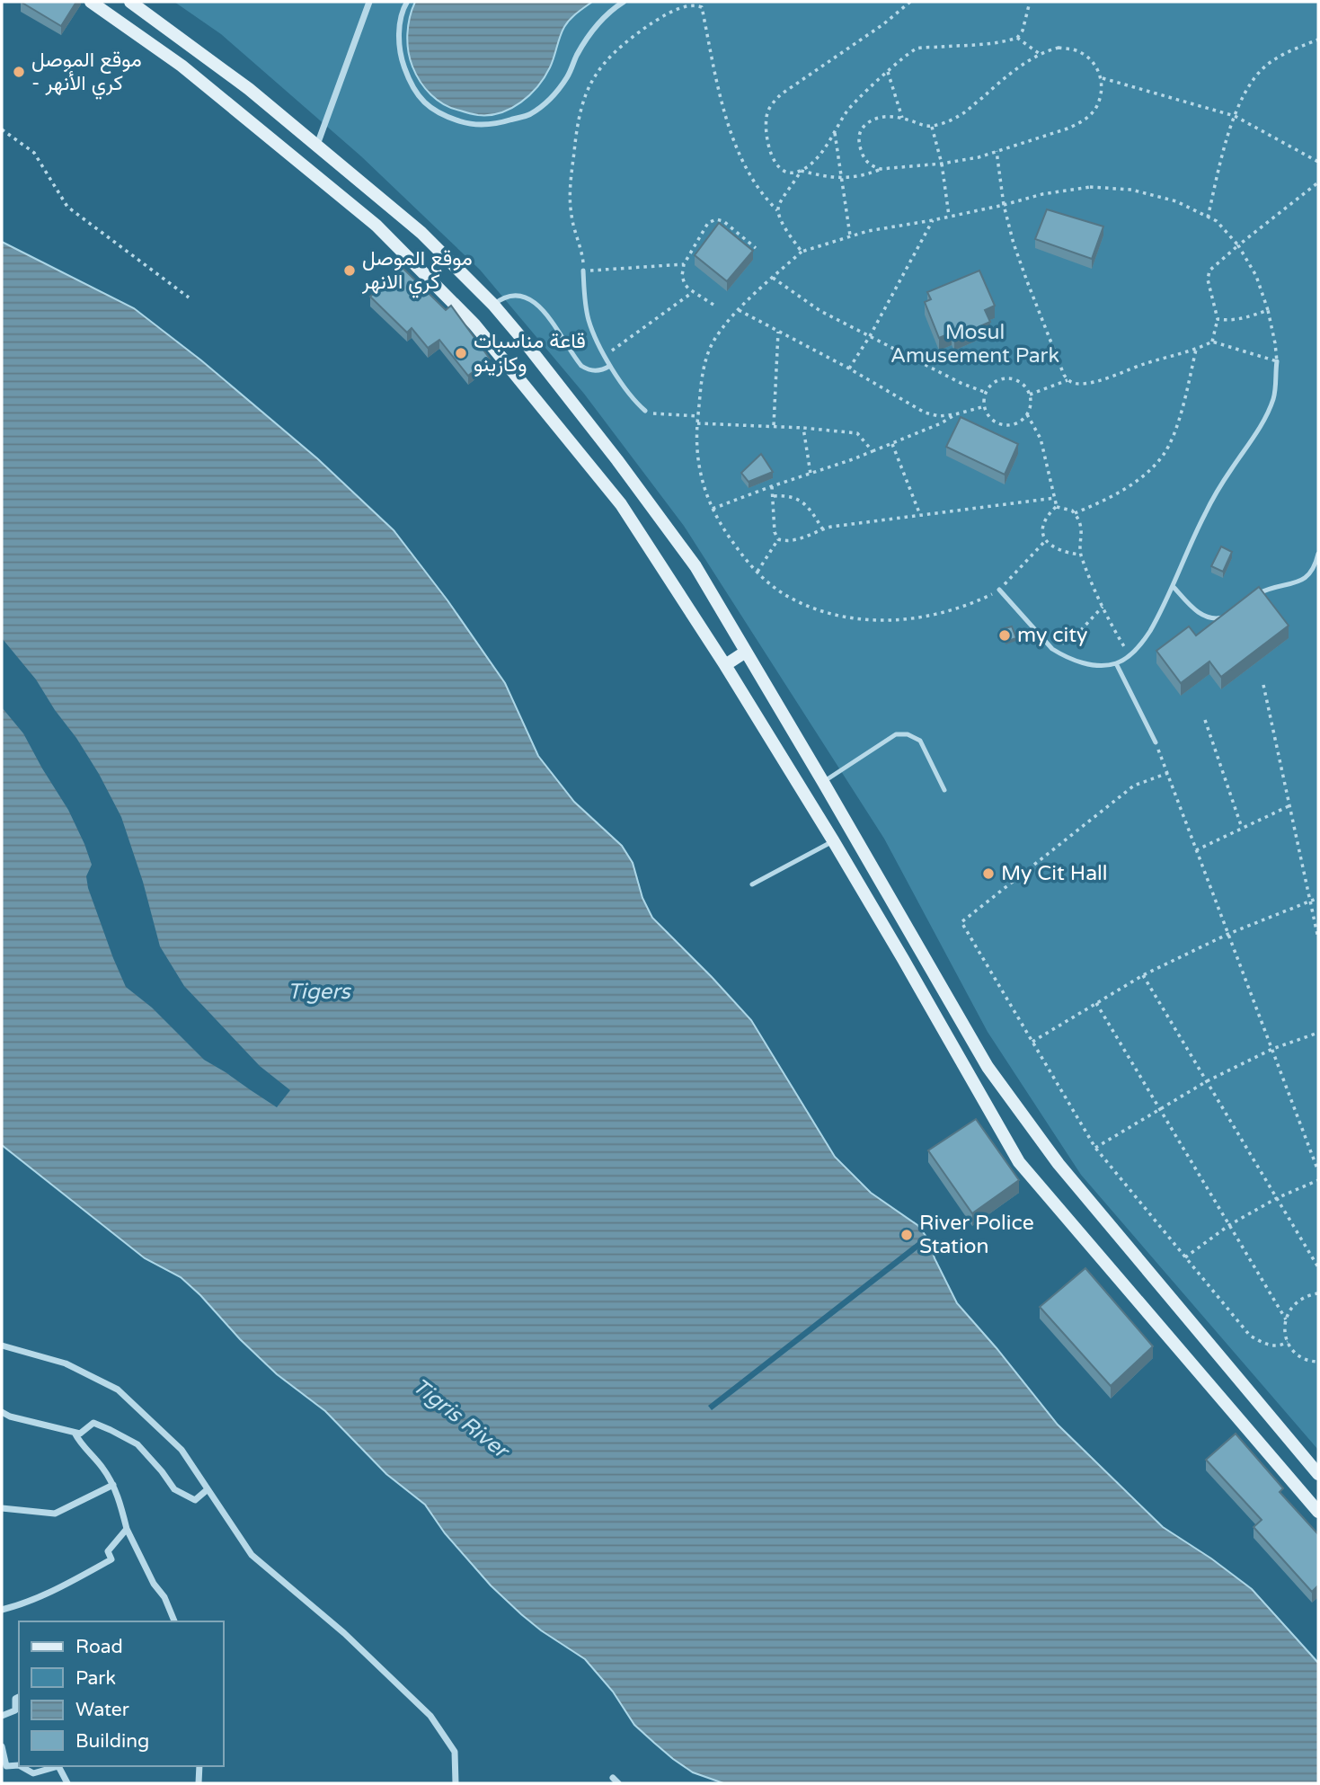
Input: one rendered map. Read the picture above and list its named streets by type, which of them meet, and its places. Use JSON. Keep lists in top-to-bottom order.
{
  "water": ["Tigers", "Tigris River"],
  "parks": ["Mosul Amusement Park"],
  "places": [
    "موقع الموصل - كري الأنهر",
    "موقع الموصل كري الانهر",
    "قاعة مناسبات وكازينو",
    "my city",
    "My Cit Hall",
    "River Police Station"
  ],
  "legend": [
    "Road",
    "Park",
    "Water",
    "Building"
  ]
}
